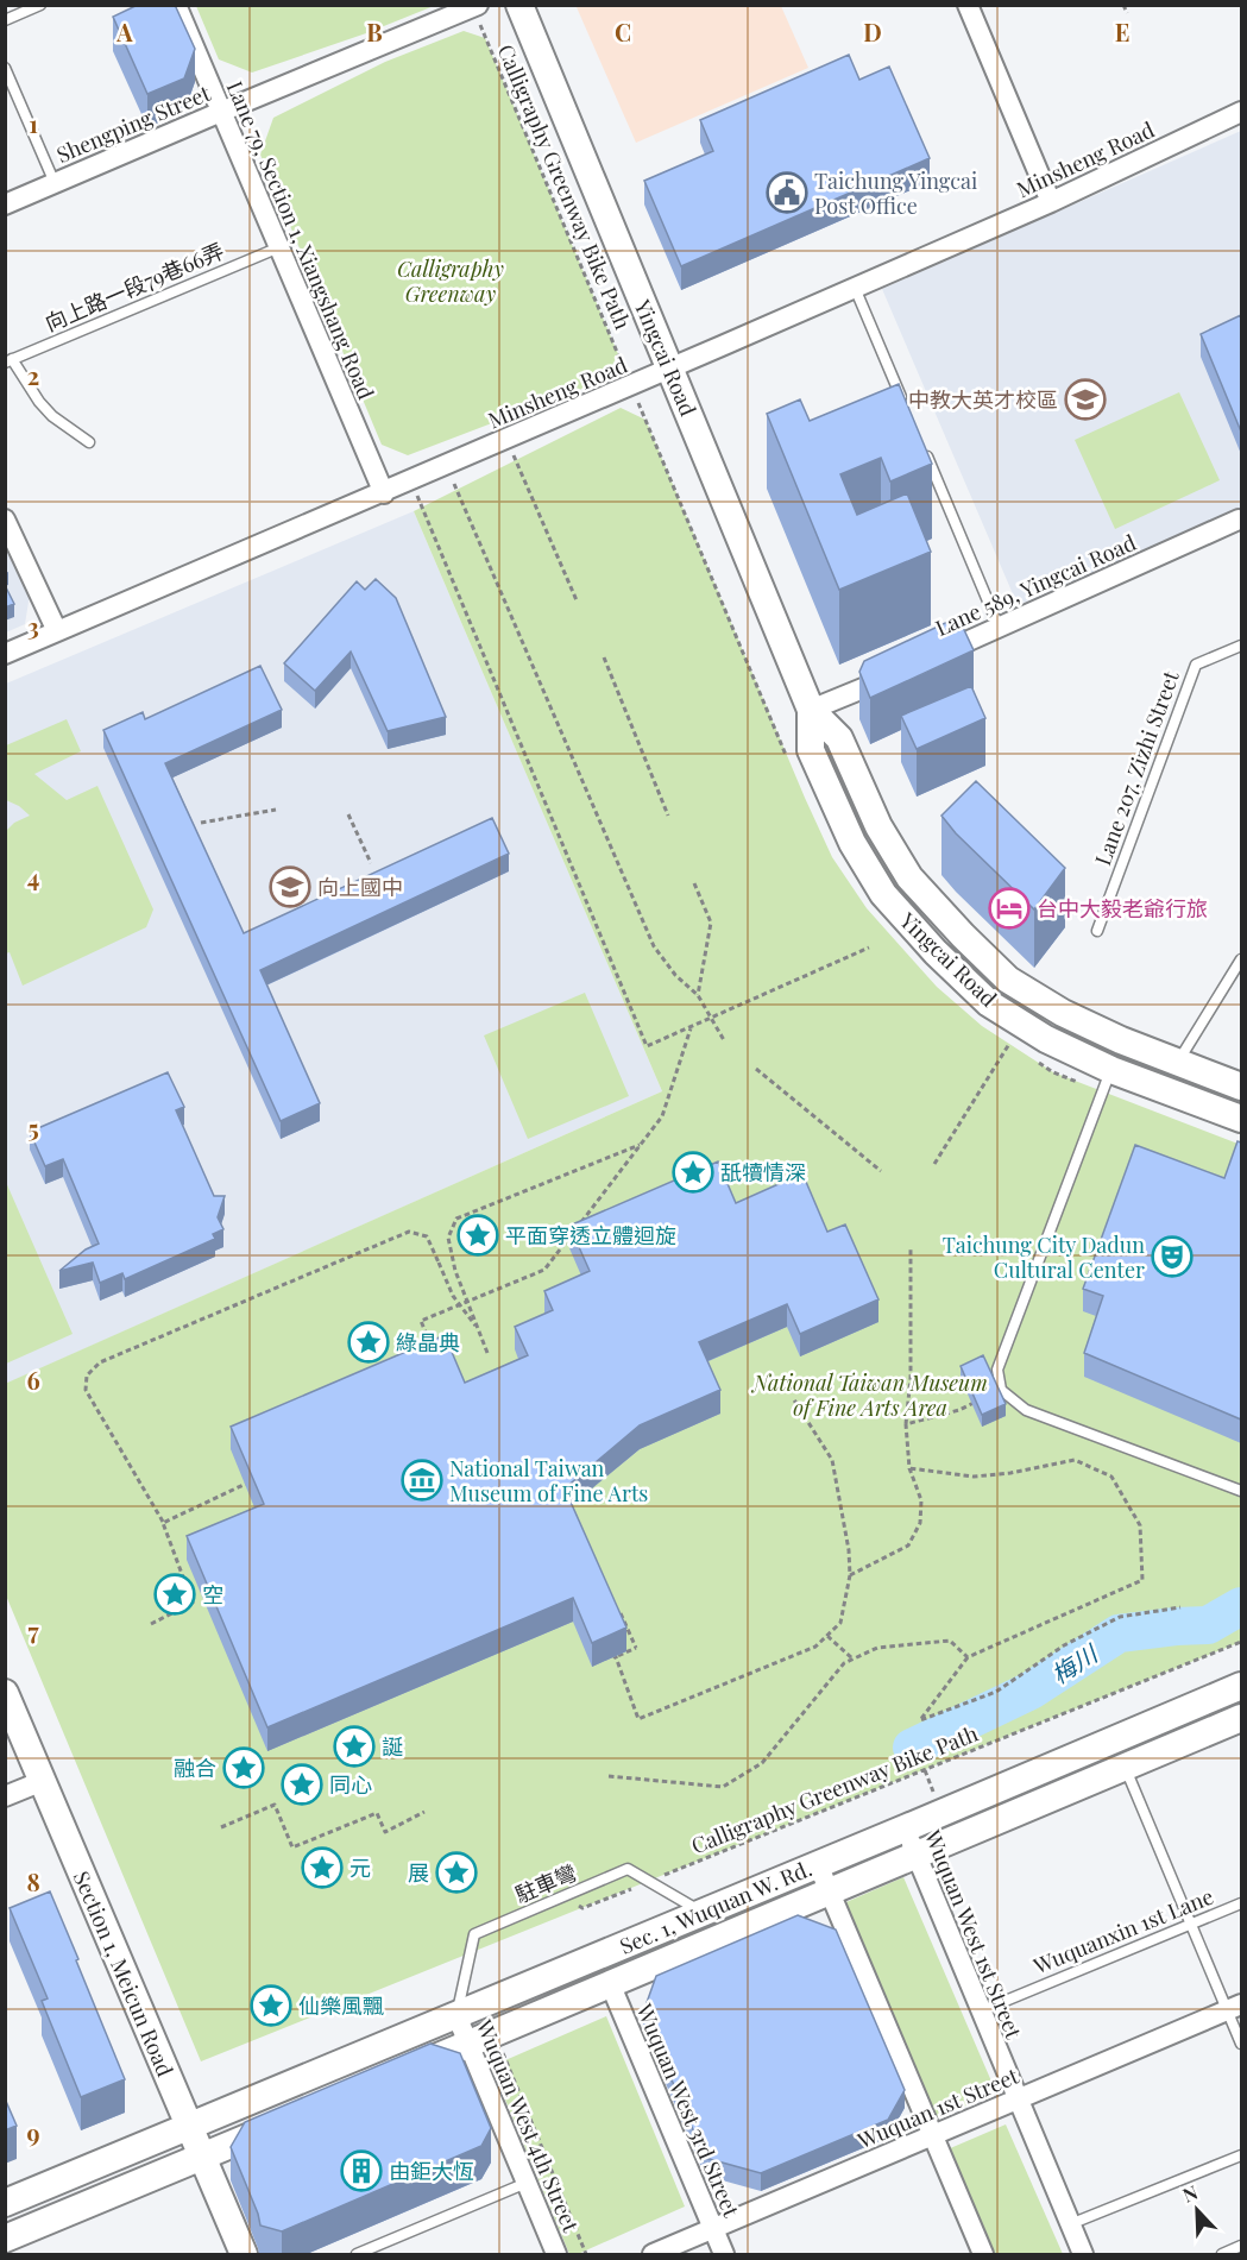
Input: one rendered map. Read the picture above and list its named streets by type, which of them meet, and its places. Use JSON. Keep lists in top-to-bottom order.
{
  "streets": {
    "main road": ["Yingcai Road", "Sec. 1, Wuquan W. Rd.", "Section 1, Meicun Road"],
    "street": [
      "Shengping Street",
      "Minsheng Road",
      "Lane 79, Section 1, Xiangshang Road",
      "Lane 589, Yingcai Road",
      "Wuquan West 1st Street",
      "Wuquan 1st Street",
      "Wuquan West 3rd Street",
      "Wuquan West 4th Street"
    ],
    "lane": [
      "向上路一段79巷66弄",
      "Lane 207, Zizhi Street",
      "駐車彎",
      "Wuquanxin 1st Lane"
    ],
    "path": ["Calligraphy Greenway Bike Path"]
  },
  "crossings": [
    ["Shengping Street", "Calligraphy Greenway Bike Path"],
    ["Shengping Street", "Lane 79, Section 1, Xiangshang Road"],
    ["Minsheng Road", "Lane 79, Section 1, Xiangshang Road"],
    ["Minsheng Road", "Yingcai Road"],
    ["Calligraphy Greenway Bike Path", "駐車彎"],
    ["Lane 79, Section 1, Xiangshang Road", "向上路一段79巷66弄"],
    ["駐車彎", "Sec. 1, Wuquan W. Rd."],
    ["駐車彎", "Wuquan West 4th Street"],
    ["Sec. 1, Wuquan W. Rd.", "Wuquan West 1st Street"],
    ["Sec. 1, Wuquan W. Rd.", "Section 1, Meicun Road"],
    ["Sec. 1, Wuquan W. Rd.", "Wuquan West 3rd Street"],
    ["Sec. 1, Wuquan W. Rd.", "Wuquan West 4th Street"],
    ["Wuquanxin 1st Lane", "Wuquan West 1st Street"],
    ["Wuquan West 1st Street", "Wuquan 1st Street"],
    ["Wuquan 1st Street", "Wuquan West 3rd Street"]
  ],
  "water": ["梅川"],
  "parks": ["Calligraphy Greenway", "National Taiwan Museum of Fine Arts Area"],
  "places": {
    "public building": ["Taichung Yingcai Post Office"],
    "school or university": ["中教大英才校區", "向上國中"],
    "hotel": ["台中大毅老爺行旅"],
    "place": [
      "舐犢情深",
      "平面穿透立體迴旋",
      "綠晶典",
      "空",
      "誕",
      "融合",
      "同心",
      "元",
      "展",
      "仙樂風飄"
    ],
    "theatre": ["Taichung City Dadun Cultural Center"],
    "museum": ["National Taiwan Museum of Fine Arts"],
    "building": ["由鉅大恆"]
  },
  "north": "top left",
  "grid": {
    "columns": [
      "A",
      "B",
      "C",
      "D",
      "E"
    ],
    "rows": [
      "1",
      "2",
      "3",
      "4",
      "5",
      "6",
      "7",
      "8",
      "9"
    ]
  }
}
